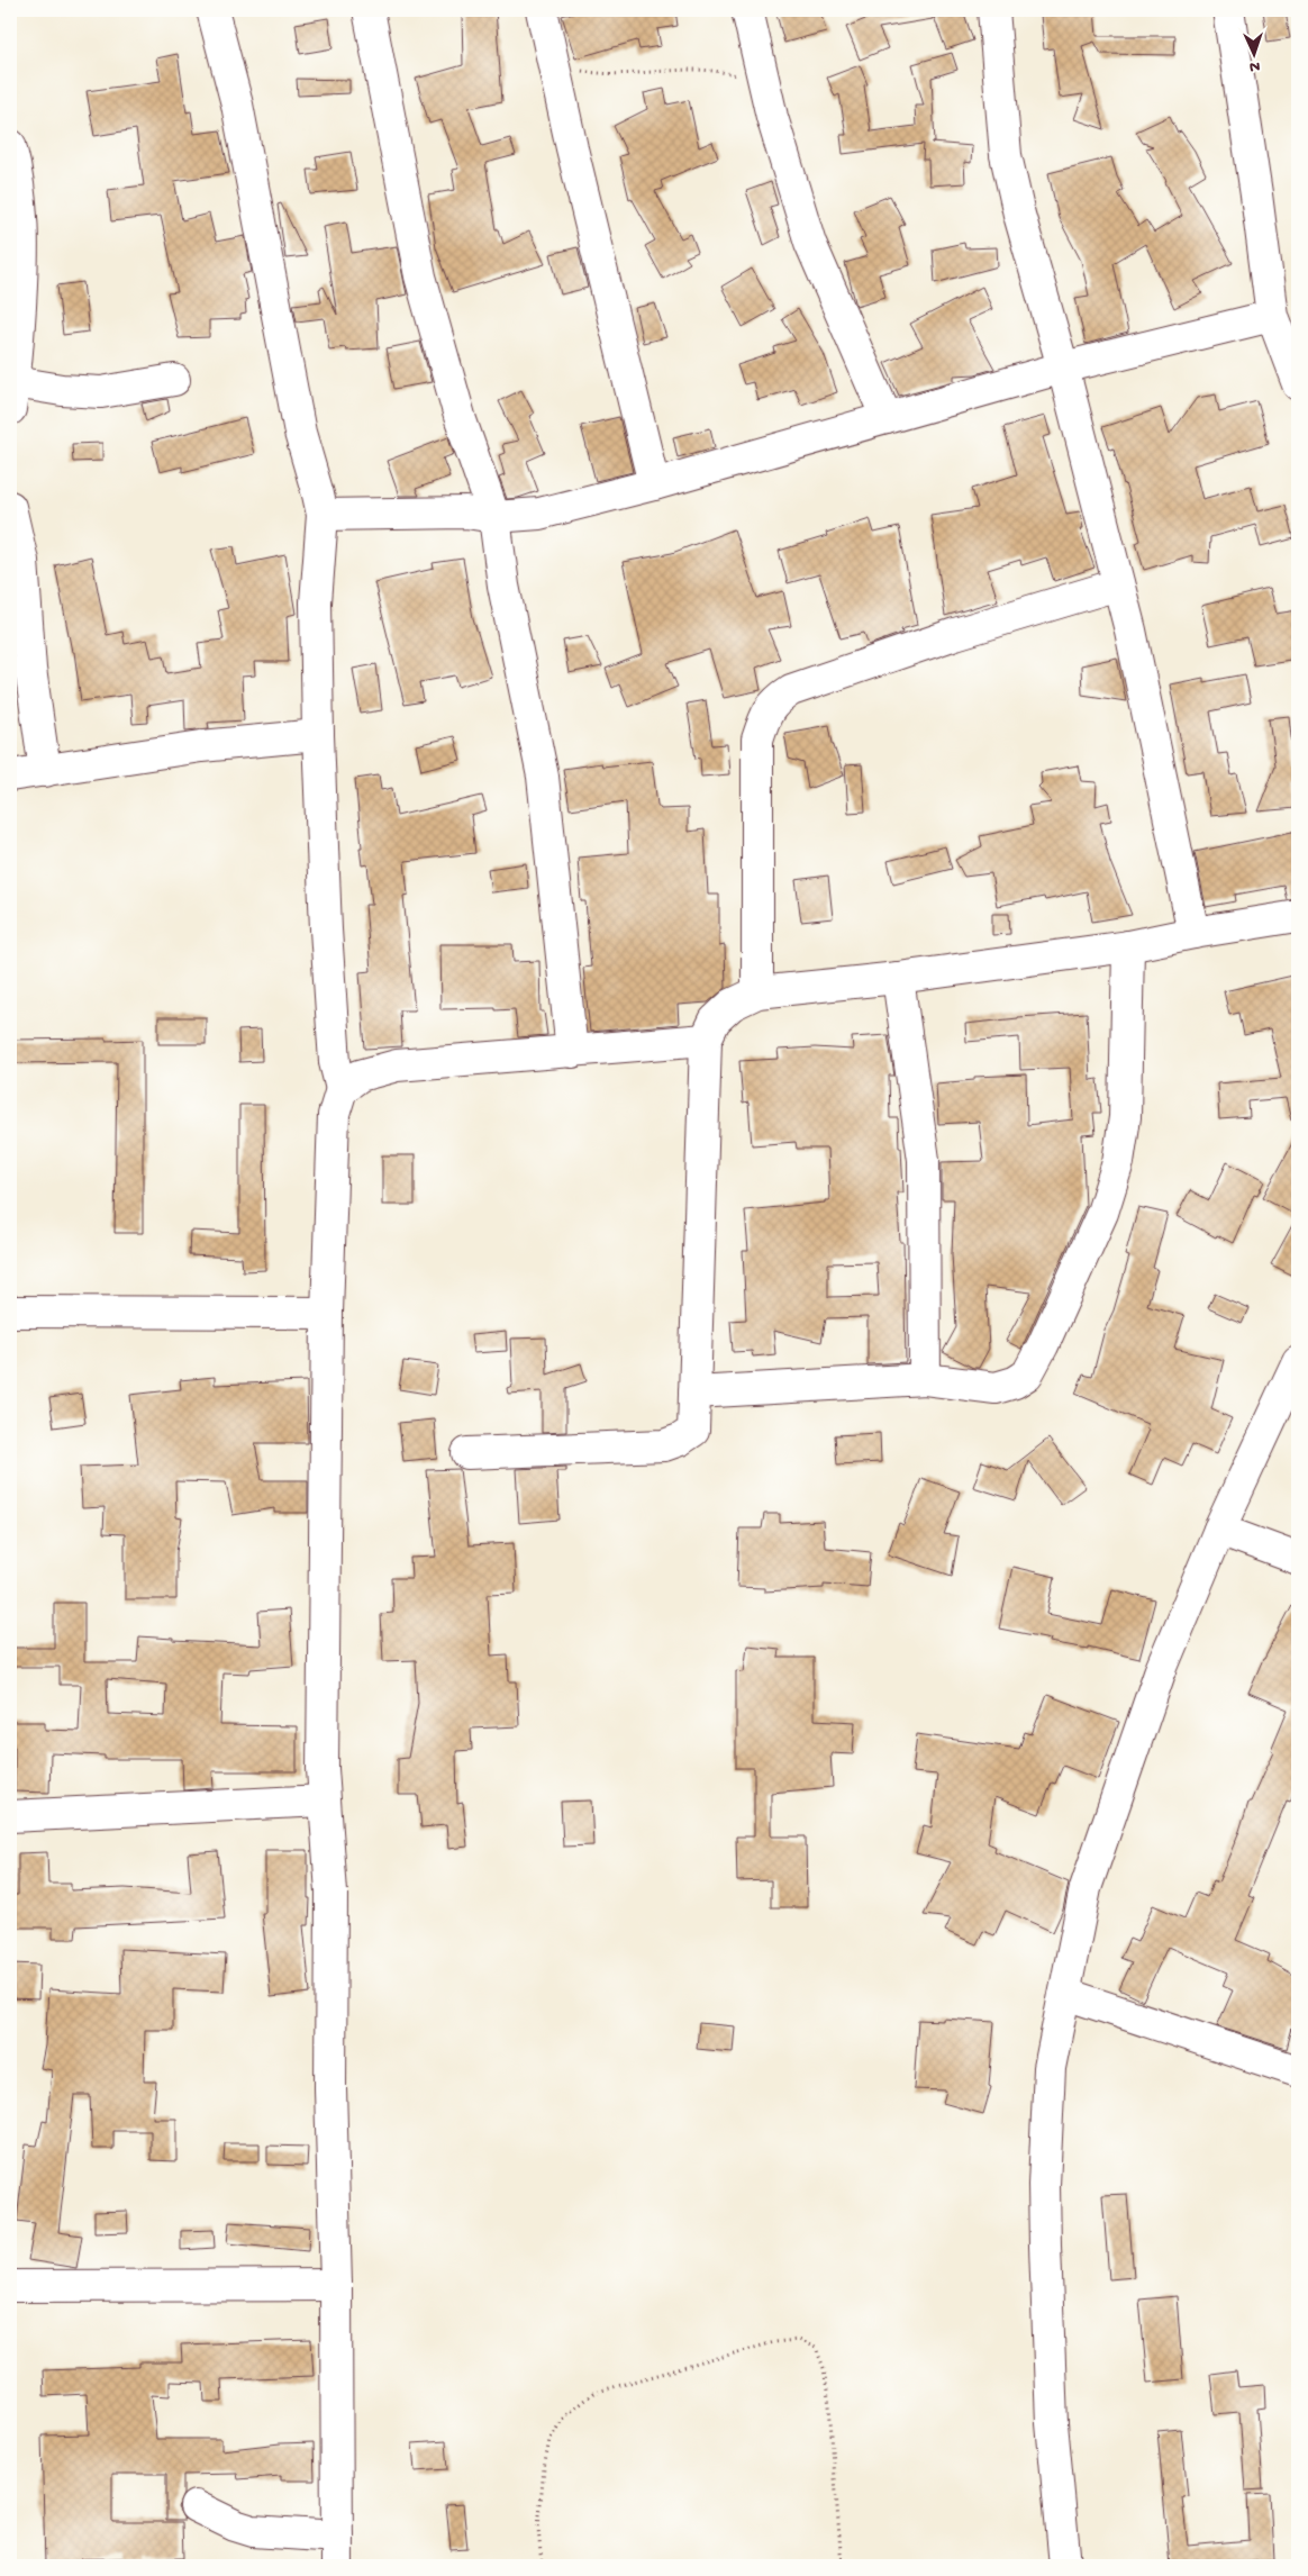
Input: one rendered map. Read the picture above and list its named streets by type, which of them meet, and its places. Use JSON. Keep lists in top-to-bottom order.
{
  "north": "bottom"
}
